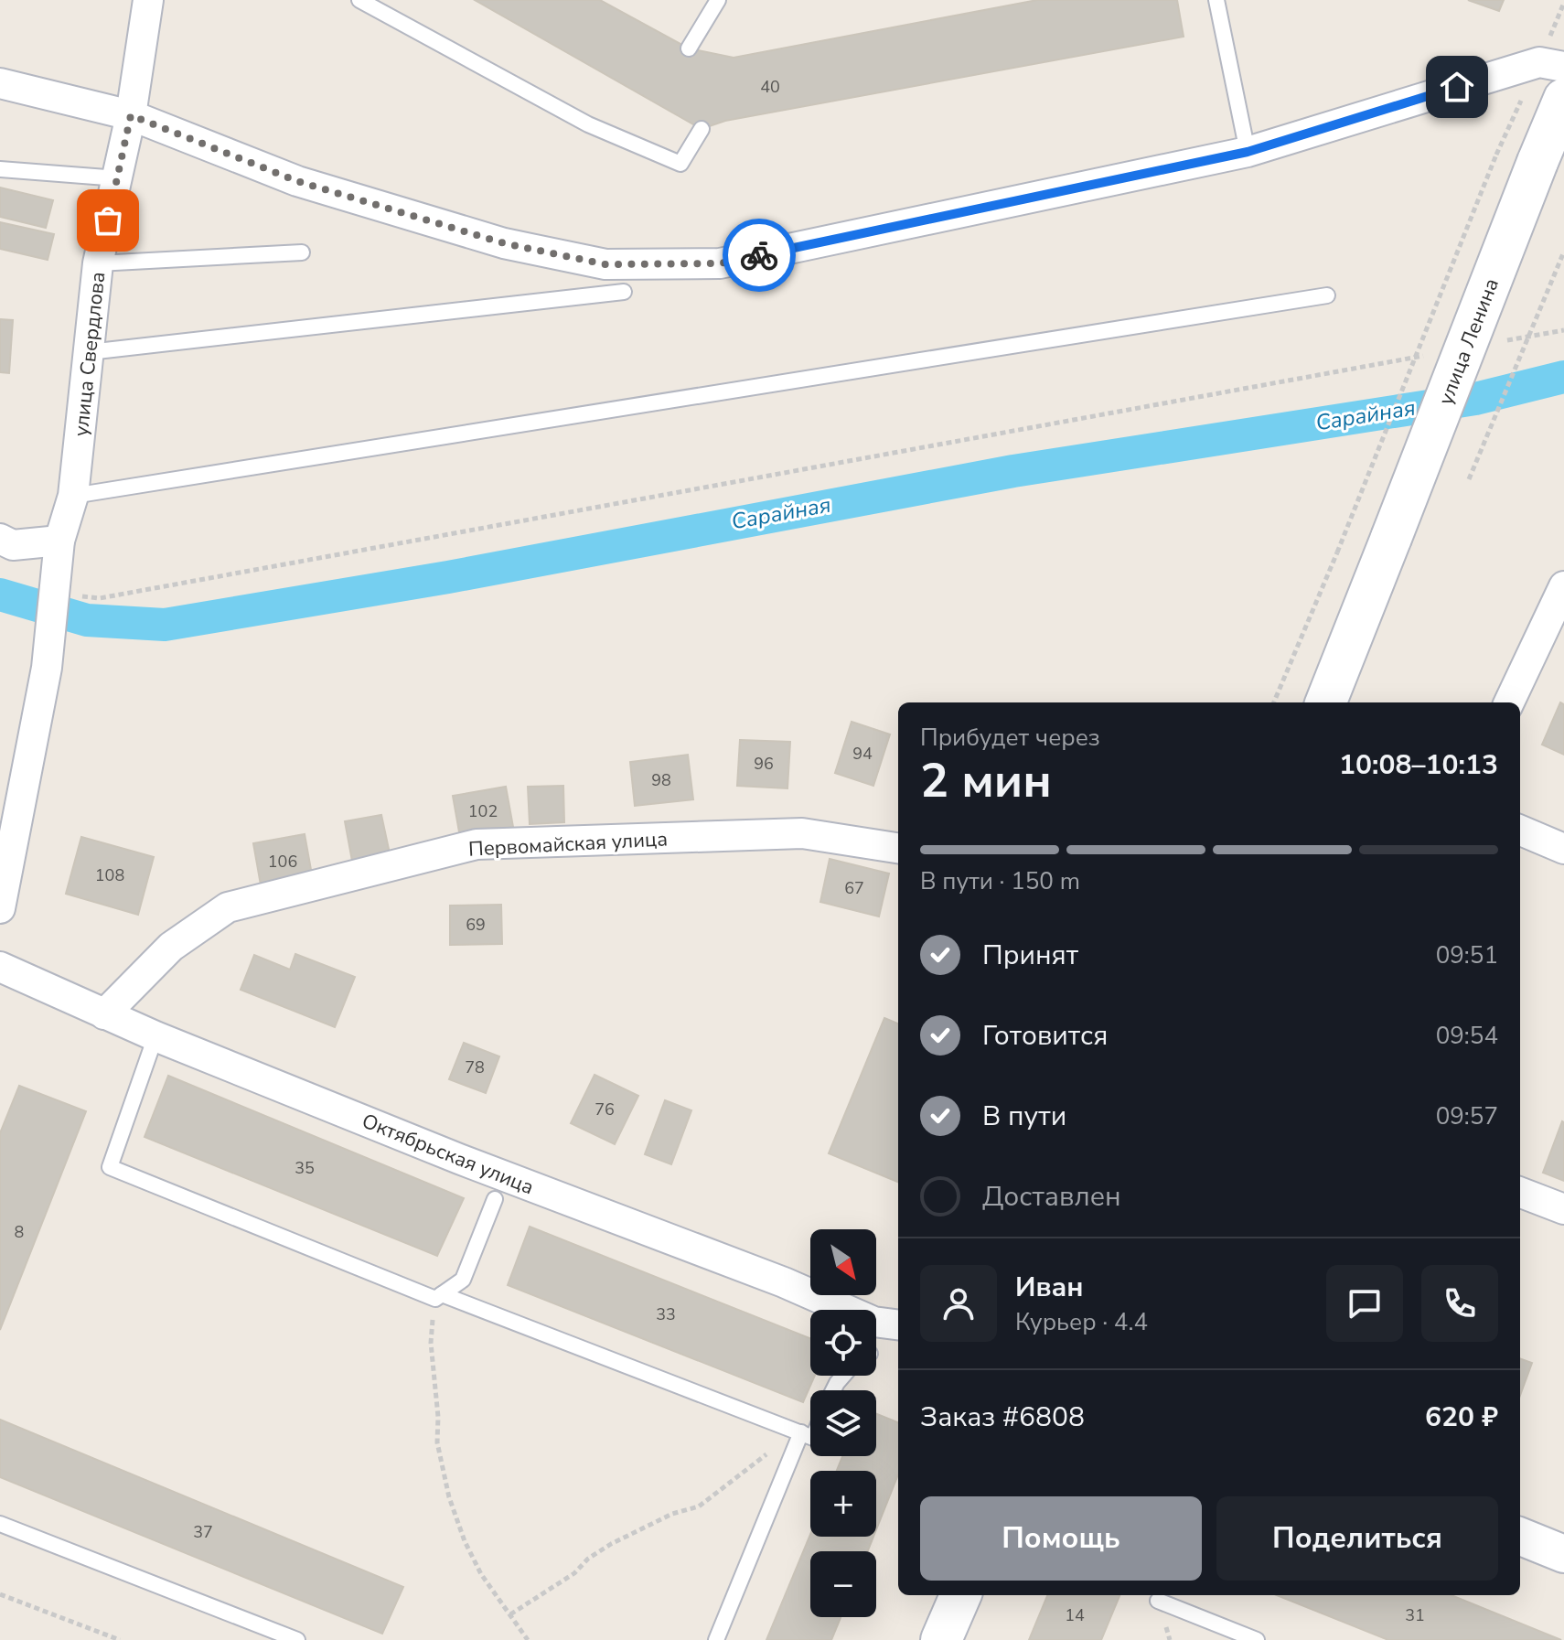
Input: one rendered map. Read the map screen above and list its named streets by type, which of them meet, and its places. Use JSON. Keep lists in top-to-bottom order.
{
  "streets": {
    "main road": ["улица Ленина"],
    "street": ["улица Свердлова", "Первомайская улица", "Октябрьская улица"]
  },
  "crossings": [
    ["Первомайская улица", "Октябрьская улица"]
  ],
  "water": ["Сарайная"],
  "house_numbers": [
    "40",
    "94",
    "96",
    "98",
    "102",
    "106",
    "108",
    "67",
    "69",
    "78",
    "76",
    "35",
    "8",
    "33",
    "37",
    "14",
    "31"
  ],
  "north": "bottom right",
  "page": {
    "heading": ["2 мин", "Прибудет через", "10:08–10:13"],
    "panel": [
      "Иван",
      "Курьер · 4.4",
      "Заказ #6808",
      "620 ₽"
    ],
    "bar": "В пути · 150 m",
    "list": [
      ["Принят", "09:51"],
      ["Готовится", "09:54"],
      ["В пути", "09:57"],
      "Доставлен"
    ],
    "map_buttons": ["+", "−"],
    "buttons": ["Помощь", "Поделиться"]
  }
}
